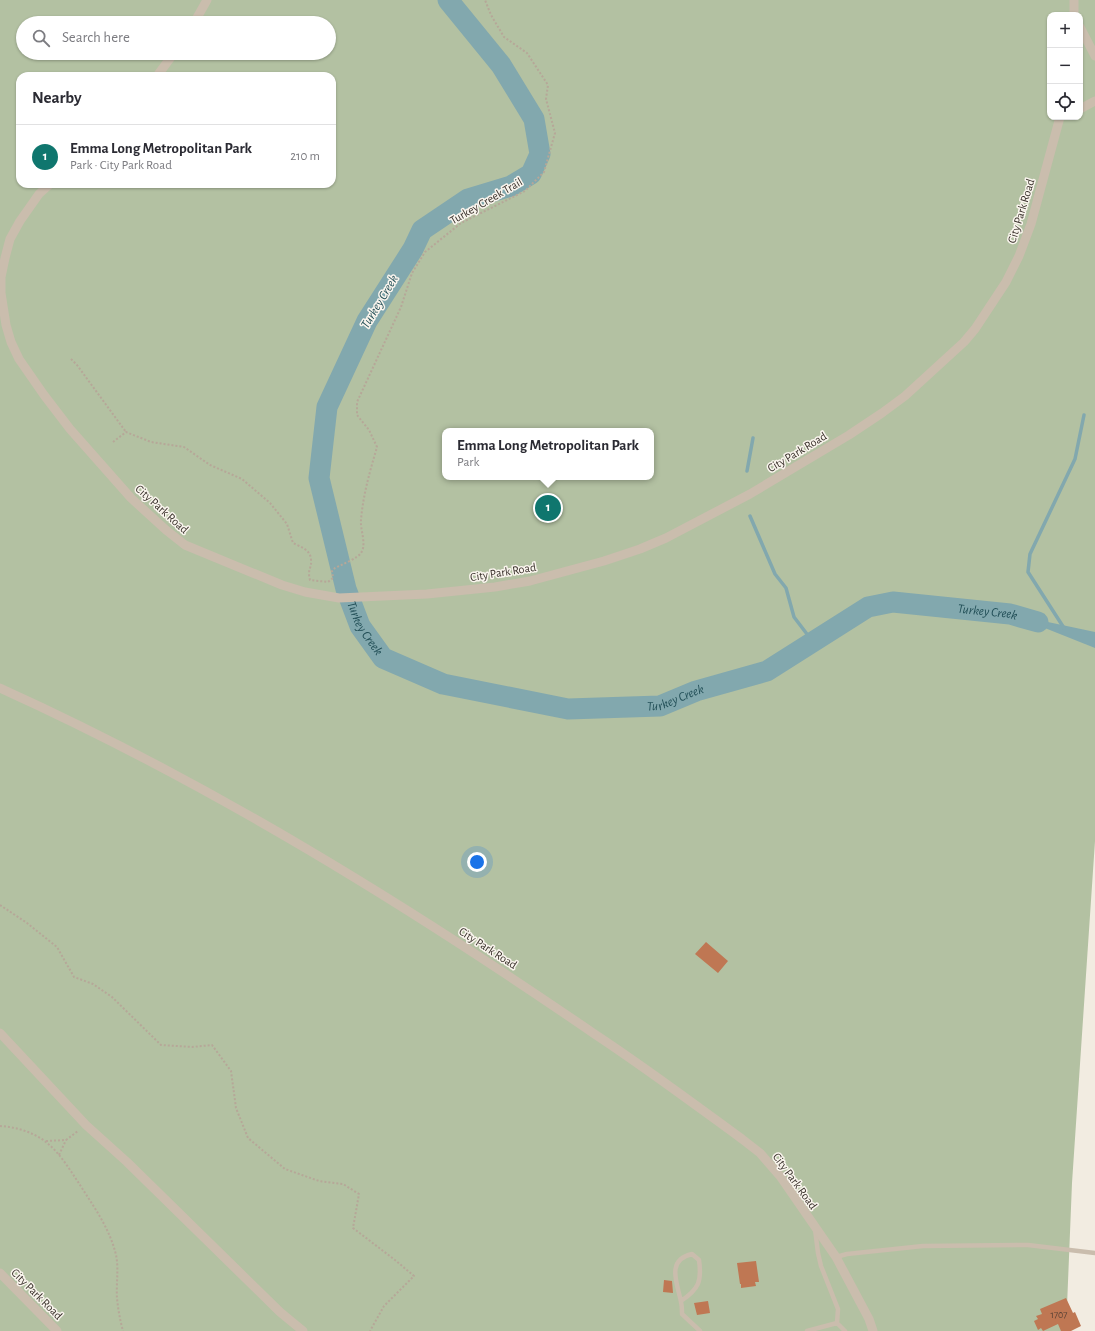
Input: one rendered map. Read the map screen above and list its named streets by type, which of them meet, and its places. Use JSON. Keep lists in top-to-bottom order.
{
  "streets": {
    "street": ["City Park Road"],
    "path": ["Turkey Creek Trail"]
  },
  "water": ["Turkey Creek"],
  "house_numbers": ["1707"],
  "page": {
    "map_buttons": ["+", "−"],
    "search": "Search here",
    "heading": "Nearby",
    "list": [
      {
        "mark": "1",
        "name": "Emma Long Metropolitan Park",
        "note": "Park · City Park Road",
        "value": "210 m"
      }
    ],
    "popup": ["Emma Long Metropolitan Park", "Park"],
    "pins": "1"
  }
}
